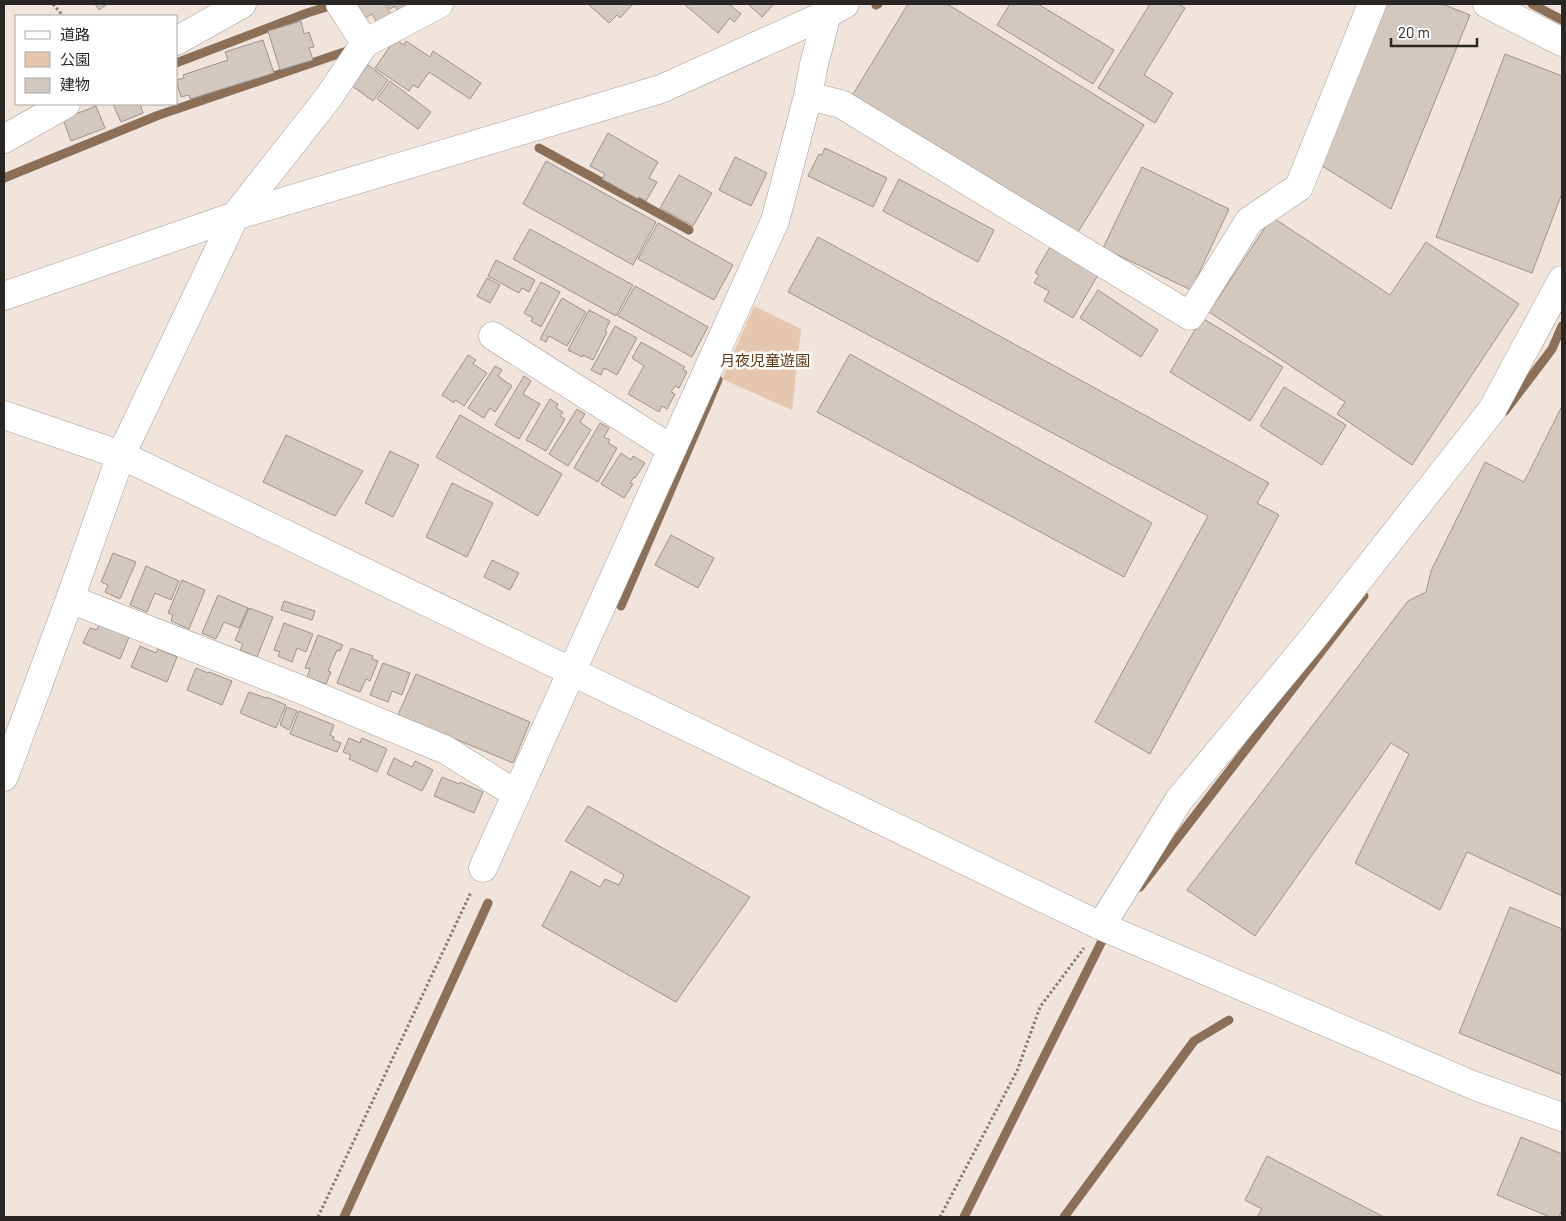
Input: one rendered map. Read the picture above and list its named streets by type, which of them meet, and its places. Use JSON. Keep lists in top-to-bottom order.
{
  "parks": ["月夜児童遊園"],
  "legend": ["道路", "公園", "建物"],
  "scale_bar": "20 m"
}
